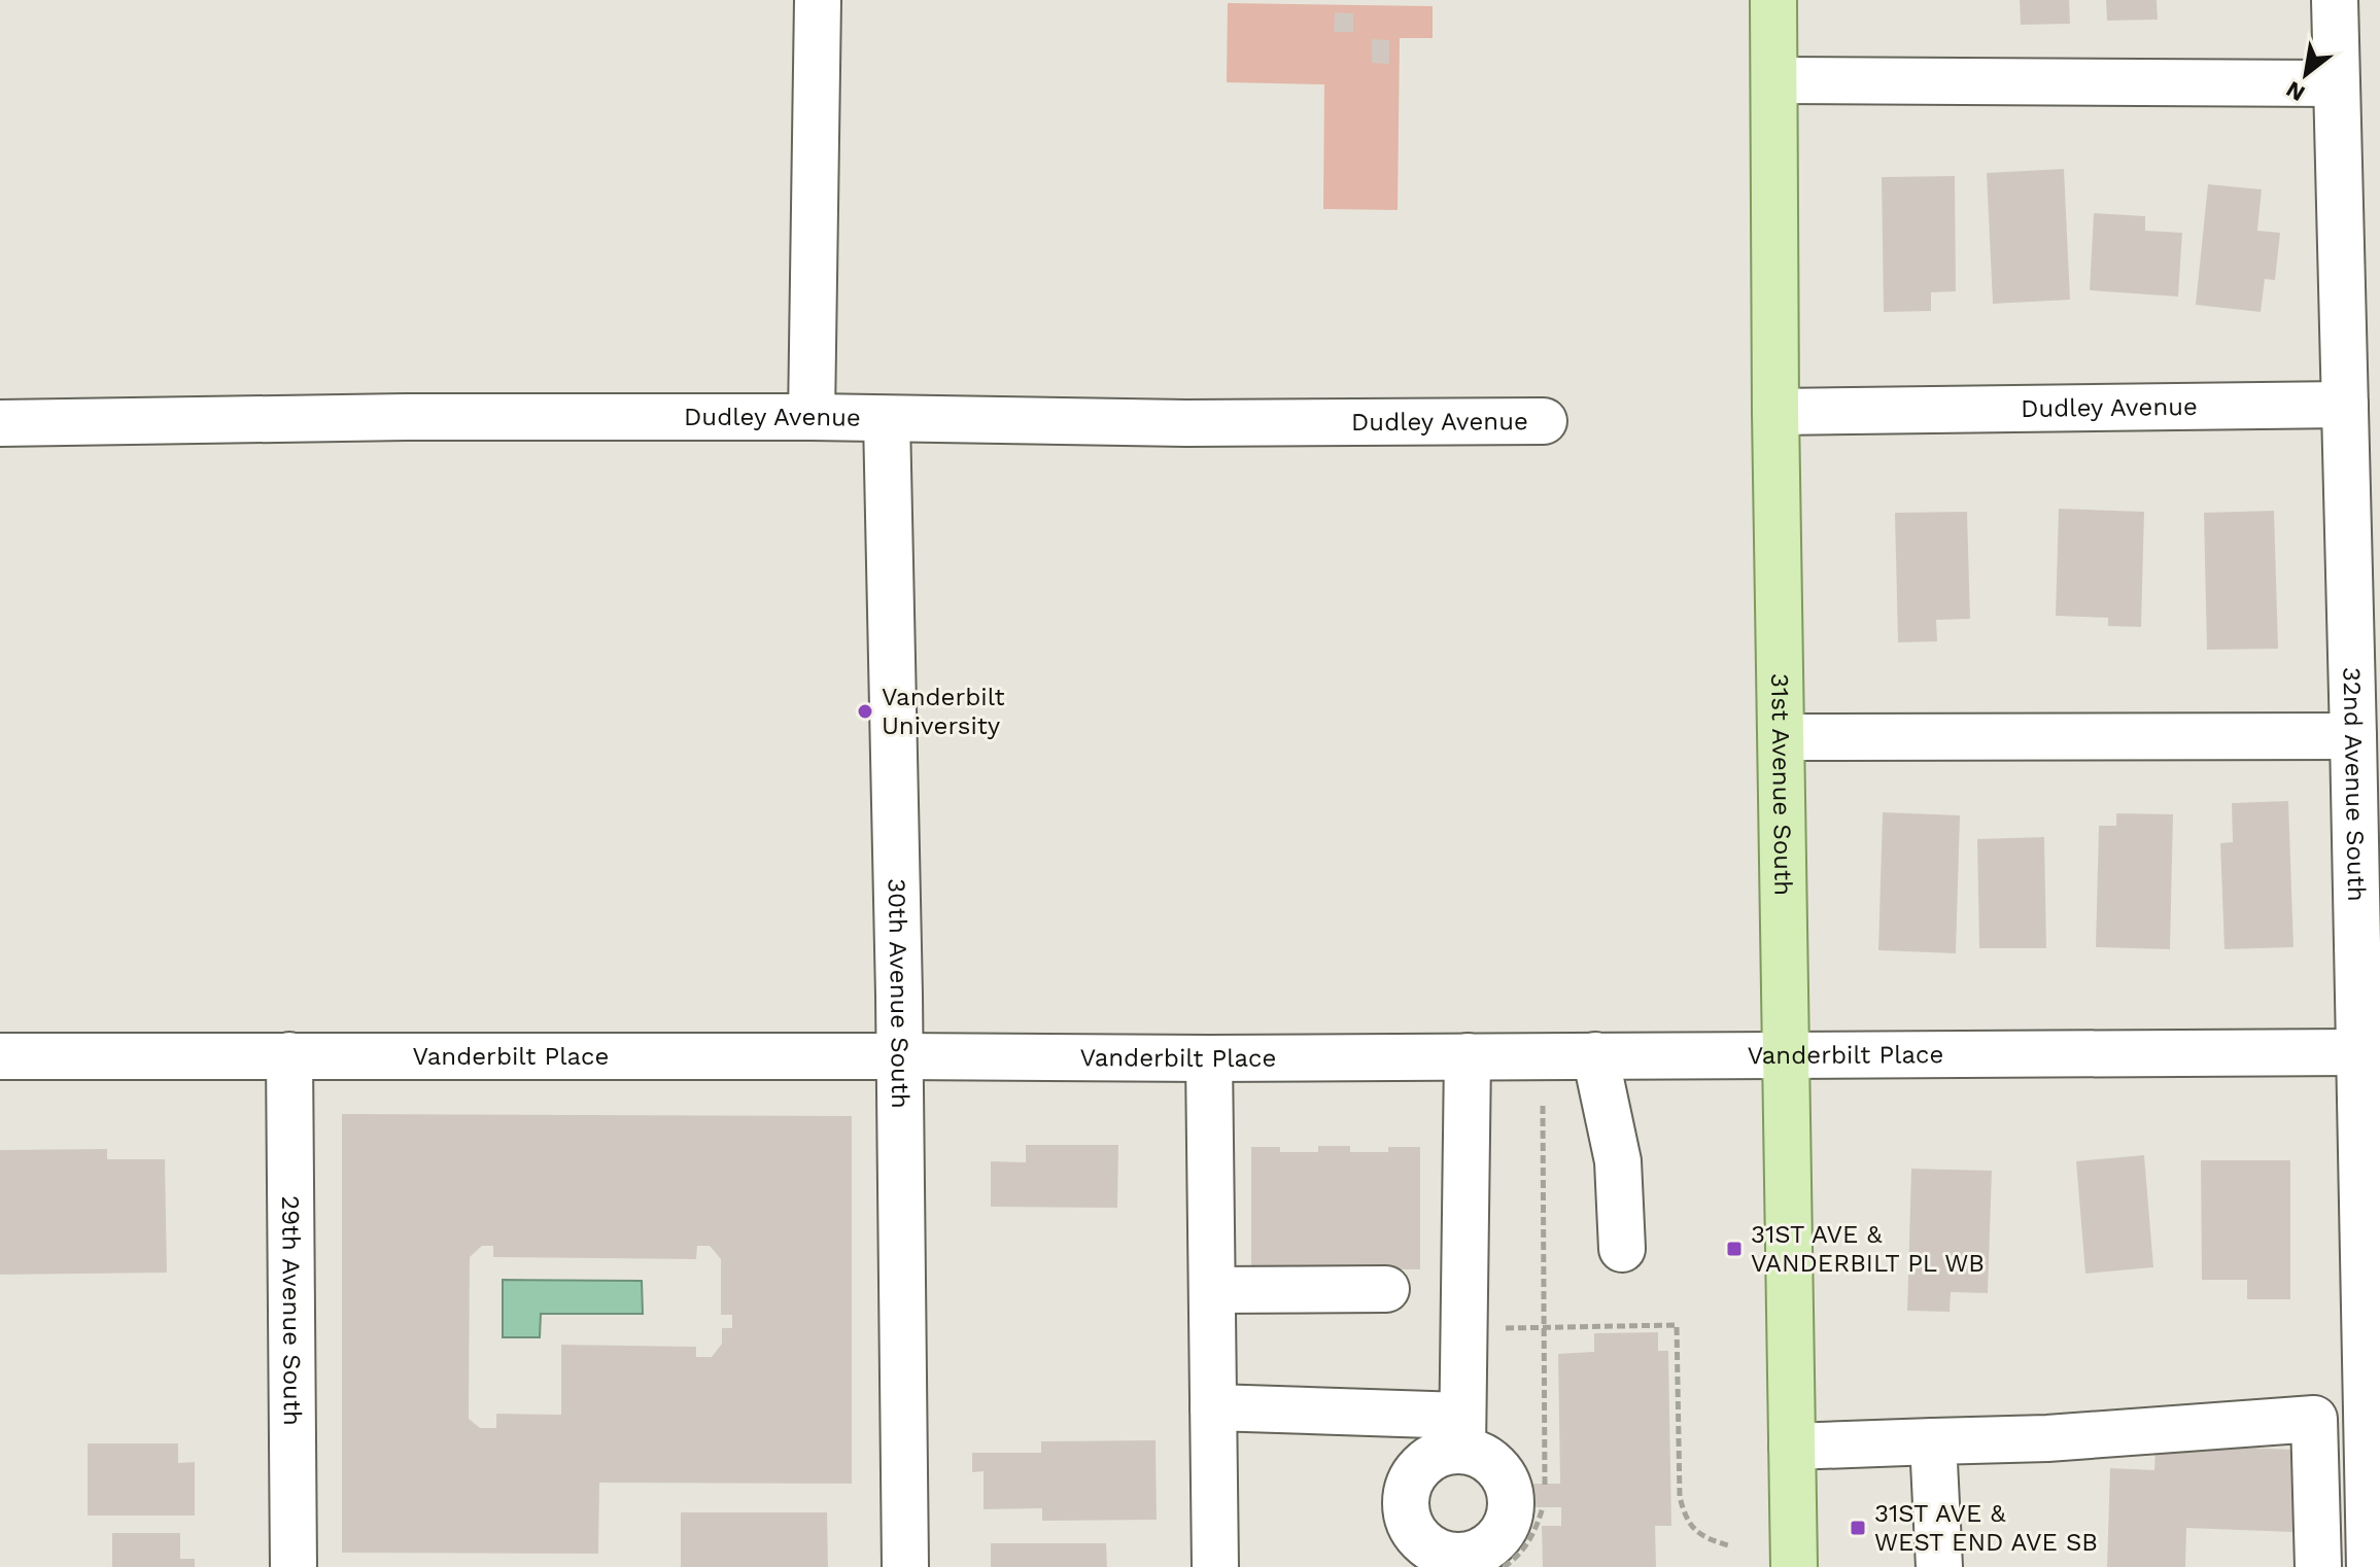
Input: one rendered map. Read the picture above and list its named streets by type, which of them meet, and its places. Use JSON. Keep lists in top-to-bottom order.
{
  "streets": {
    "main road": ["31st Avenue South"],
    "street": [
      "Dudley Avenue",
      "32nd Avenue South",
      "30th Avenue South",
      "Vanderbilt Place",
      "29th Avenue South"
    ]
  },
  "crossings": [
    ["Dudley Avenue", "31st Avenue South"],
    ["Dudley Avenue", "32nd Avenue South"],
    ["Dudley Avenue", "30th Avenue South"],
    ["31st Avenue South", "Vanderbilt Place"],
    ["32nd Avenue South", "Vanderbilt Place"],
    ["30th Avenue South", "Vanderbilt Place"],
    ["Vanderbilt Place", "29th Avenue South"]
  ],
  "places": {
    "other": ["Vanderbilt University"],
    "transit": ["31ST AVE & VANDERBILT PL WB", "31ST AVE & WEST END AVE SB"]
  },
  "north": "bottom left"
}
